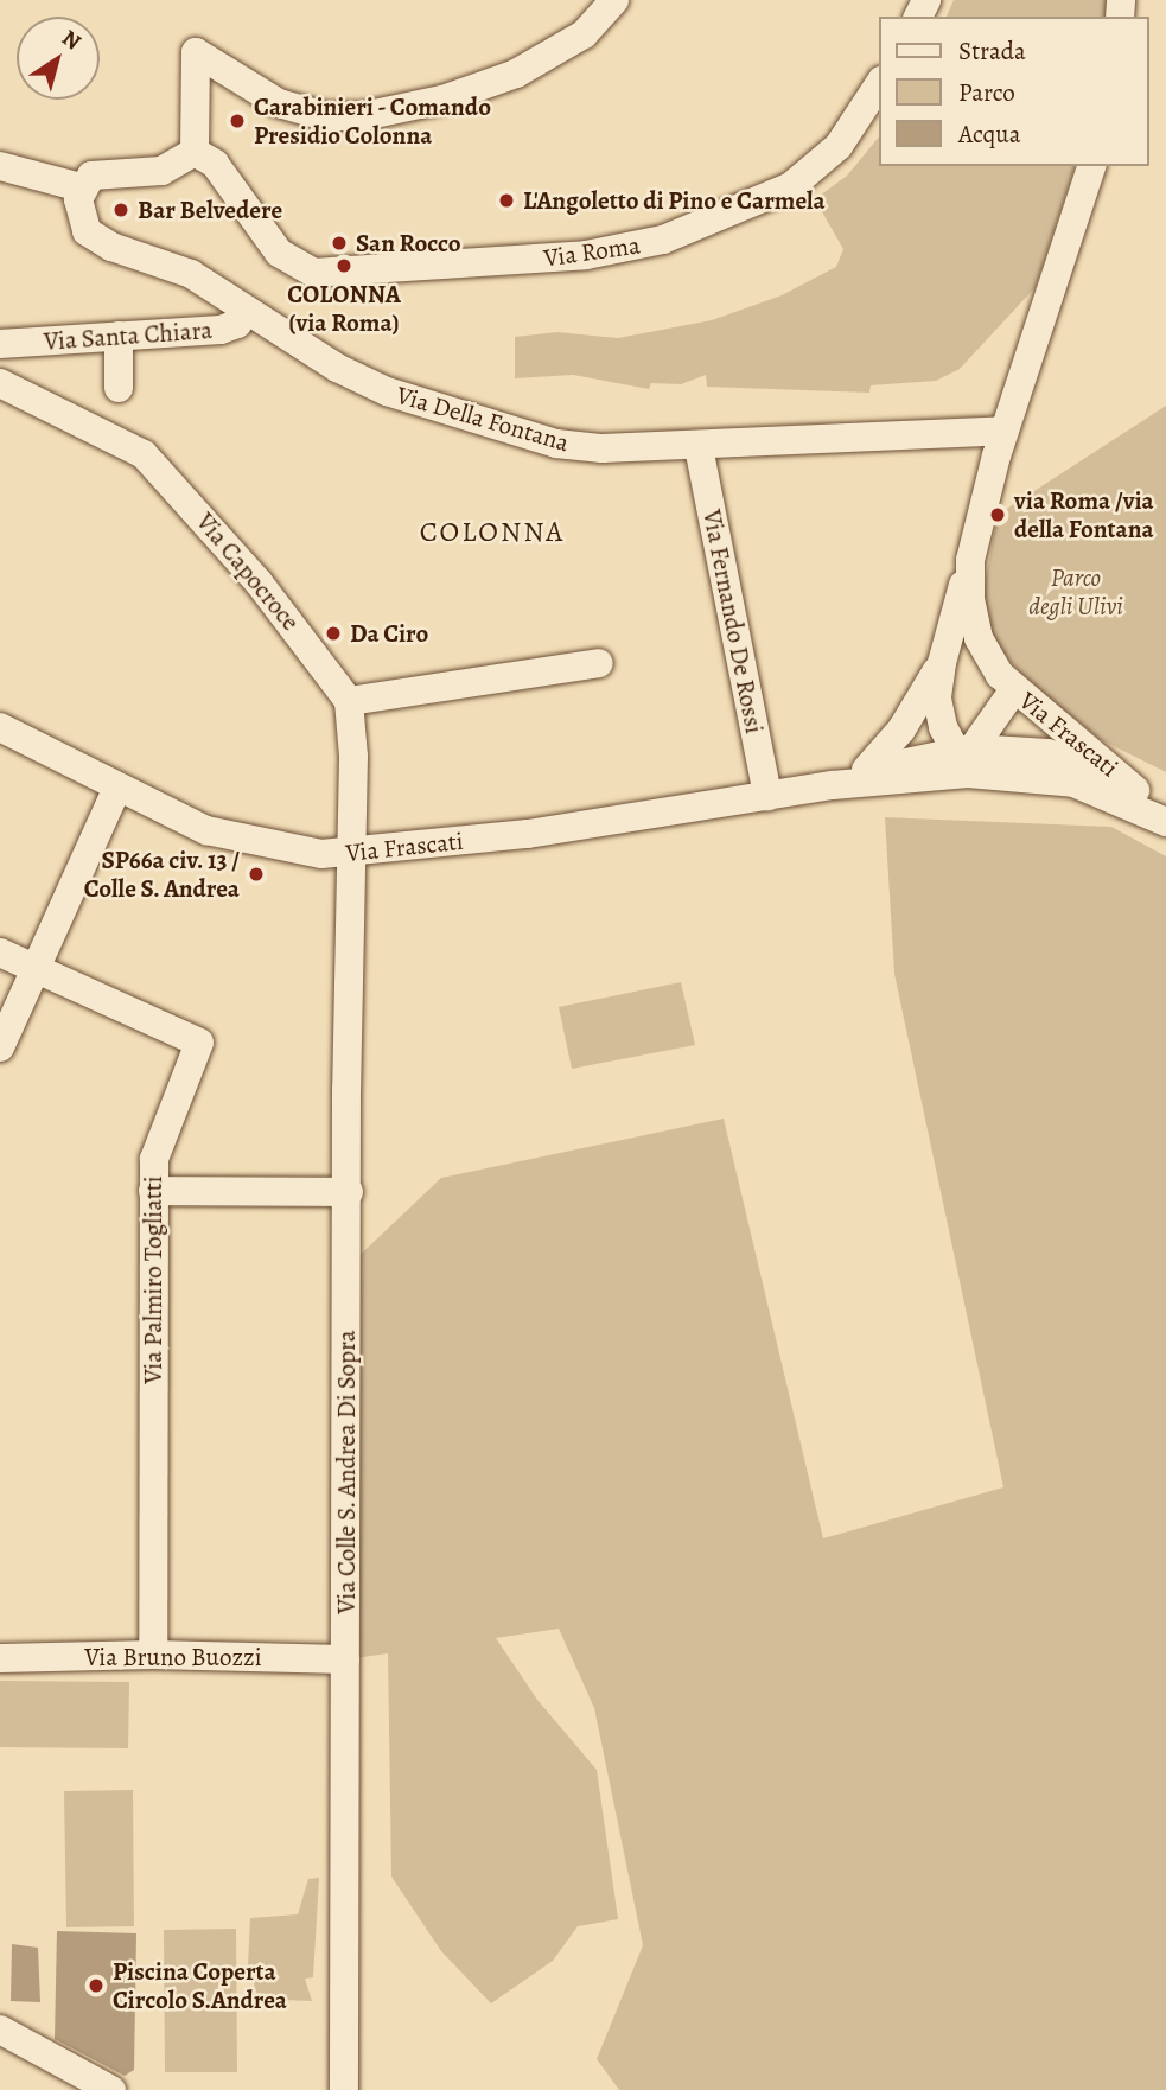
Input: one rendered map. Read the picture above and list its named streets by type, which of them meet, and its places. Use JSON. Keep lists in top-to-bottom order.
{
  "streets": {
    "street": [
      "Via Roma",
      "Via Santa Chiara",
      "Via Della Fontana",
      "Via Capocroce",
      "Via Fernando De Rossi",
      "Via Frascati",
      "Via Palmiro Togliatti",
      "Via Colle S. Andrea Di Sopra",
      "Via Bruno Buozzi"
    ]
  },
  "crossings": [
    ["Via Santa Chiara", "Via Della Fontana"],
    ["Via Della Fontana", "Via Fernando De Rossi"],
    ["Via Fernando De Rossi", "Via Frascati"],
    ["Via Frascati", "Via Colle S. Andrea Di Sopra"],
    ["Via Palmiro Togliatti", "Via Bruno Buozzi"],
    ["Via Colle S. Andrea Di Sopra", "Via Bruno Buozzi"]
  ],
  "districts": ["COLONNA"],
  "parks": ["Parco degli Ulivi"],
  "places": [
    "Carabinieri - Comando Presidio Colonna",
    "L'Angoletto di Pino e Carmela",
    "Bar Belvedere",
    "San Rocco",
    "COLONNA (via Roma)",
    "via Roma /via della Fontana",
    "Da Ciro",
    "SP66a civ. 13 / Colle S. Andrea",
    "Piscina Coperta Circolo S.Andrea"
  ],
  "legend": ["Strada", "Parco", "Acqua"],
  "north": "top right"
}
